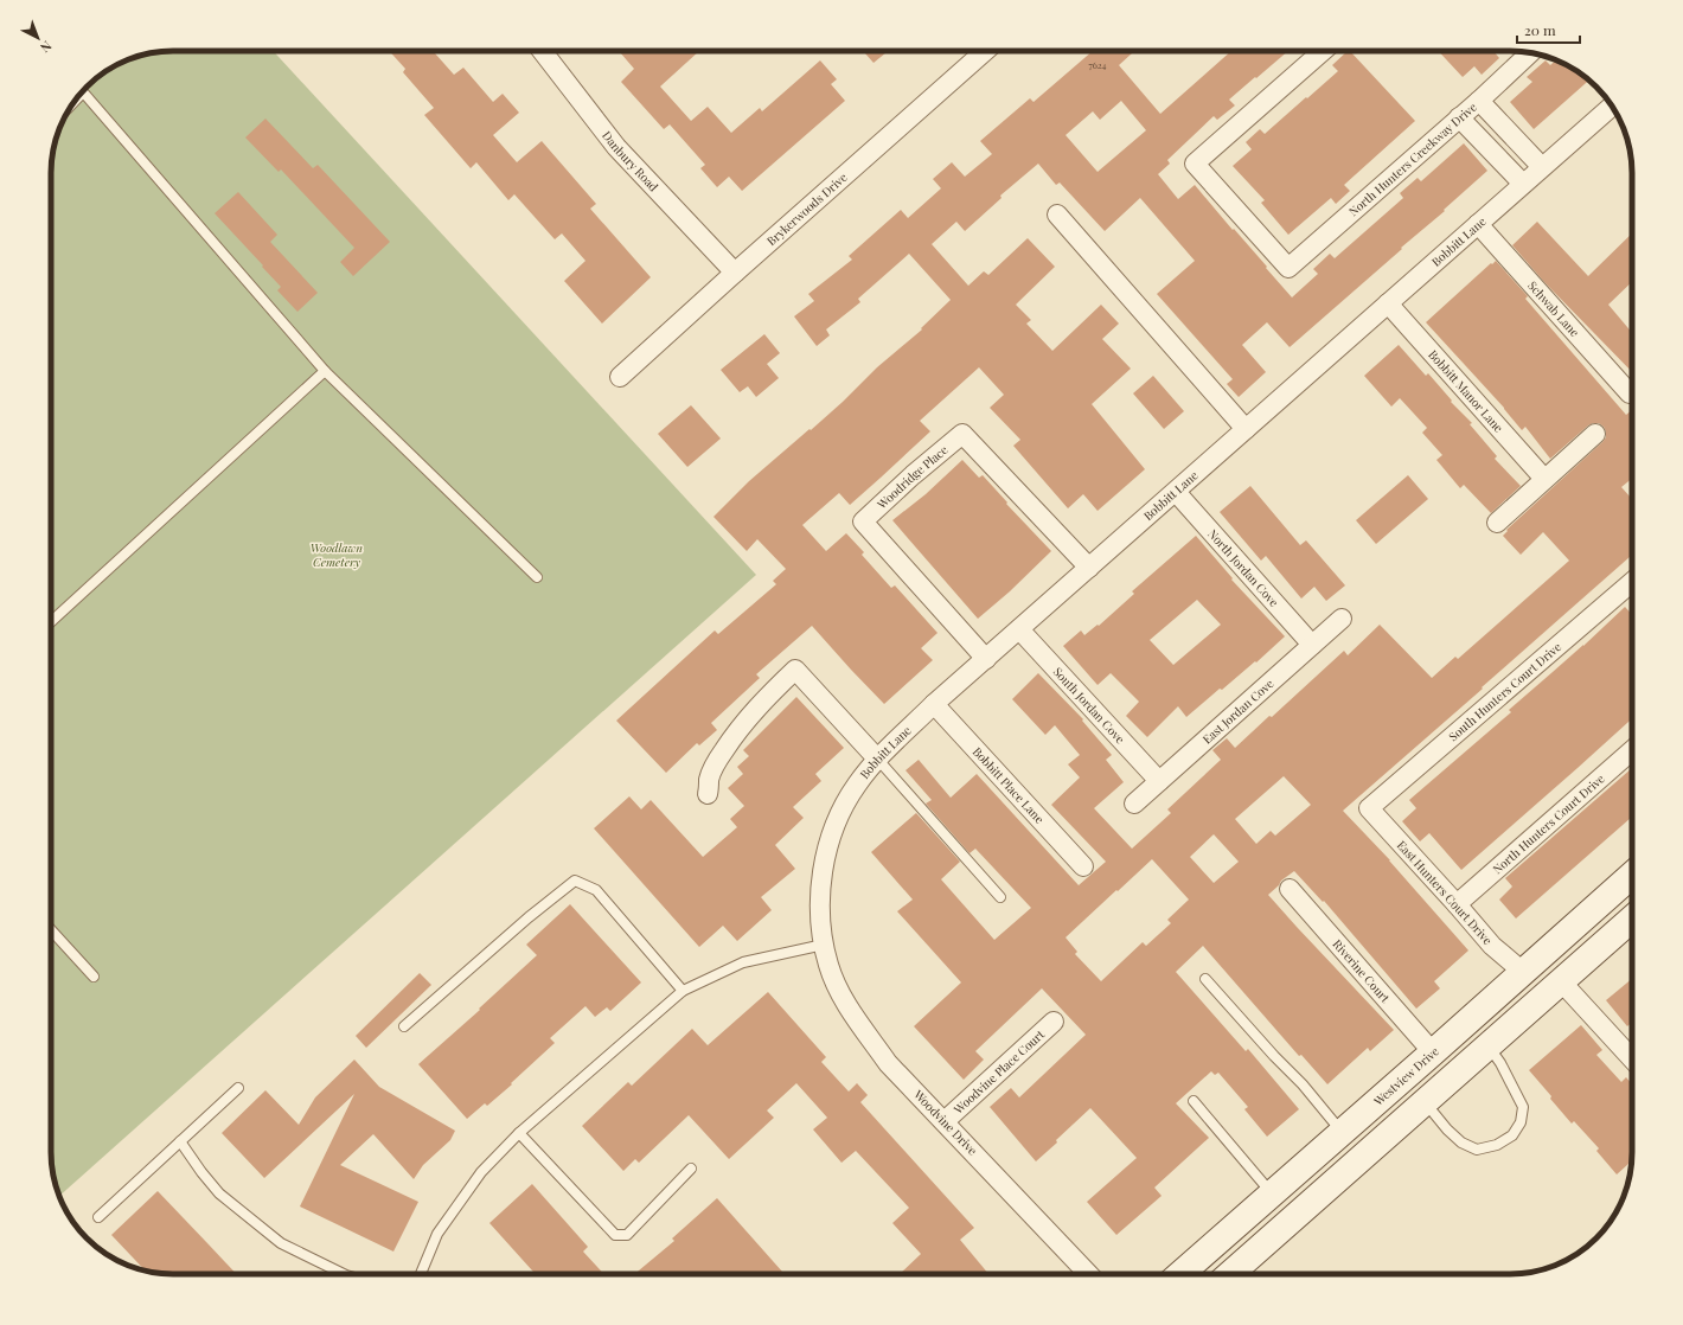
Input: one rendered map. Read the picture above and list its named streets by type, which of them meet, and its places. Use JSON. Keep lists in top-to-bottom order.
{
  "streets": {
    "main road": ["Westview Drive"],
    "street": [
      "North Hunters Creekway Drive",
      "Danbury Road",
      "Brykerwoods Drive",
      "Bobbitt Lane",
      "Schwab Lane",
      "Bobbitt Manor Lane",
      "Woodridge Place",
      "North Jordan Cove",
      "South Hunters Court Drive",
      "South Jordan Cove",
      "East Jordan Cove",
      "Bobbitt Place Lane",
      "North Hunters Court Drive",
      "East Hunters Court Drive",
      "Riverine Court",
      "Woodvine Place Court",
      "Woodvine Drive"
    ]
  },
  "crossings": [
    ["Danbury Road", "Brykerwoods Drive"],
    ["Bobbitt Lane", "Schwab Lane"],
    ["Bobbitt Lane", "Bobbitt Manor Lane"],
    ["Bobbitt Lane", "Woodridge Place"],
    ["Bobbitt Lane", "North Jordan Cove"],
    ["Bobbitt Lane", "South Jordan Cove"],
    ["Bobbitt Lane", "Bobbitt Place Lane"],
    ["Bobbitt Lane", "Woodvine Drive"],
    ["North Jordan Cove", "East Jordan Cove"],
    ["South Hunters Court Drive", "East Hunters Court Drive"],
    ["South Jordan Cove", "East Jordan Cove"],
    ["North Hunters Court Drive", "East Hunters Court Drive"],
    ["East Hunters Court Drive", "Westview Drive"],
    ["Riverine Court", "Westview Drive"],
    ["Woodvine Place Court", "Woodvine Drive"]
  ],
  "parks": ["Woodlawn Cemetery"],
  "house_numbers": ["7624"],
  "scale_bar": "20 m",
  "north": "bottom right"
}
